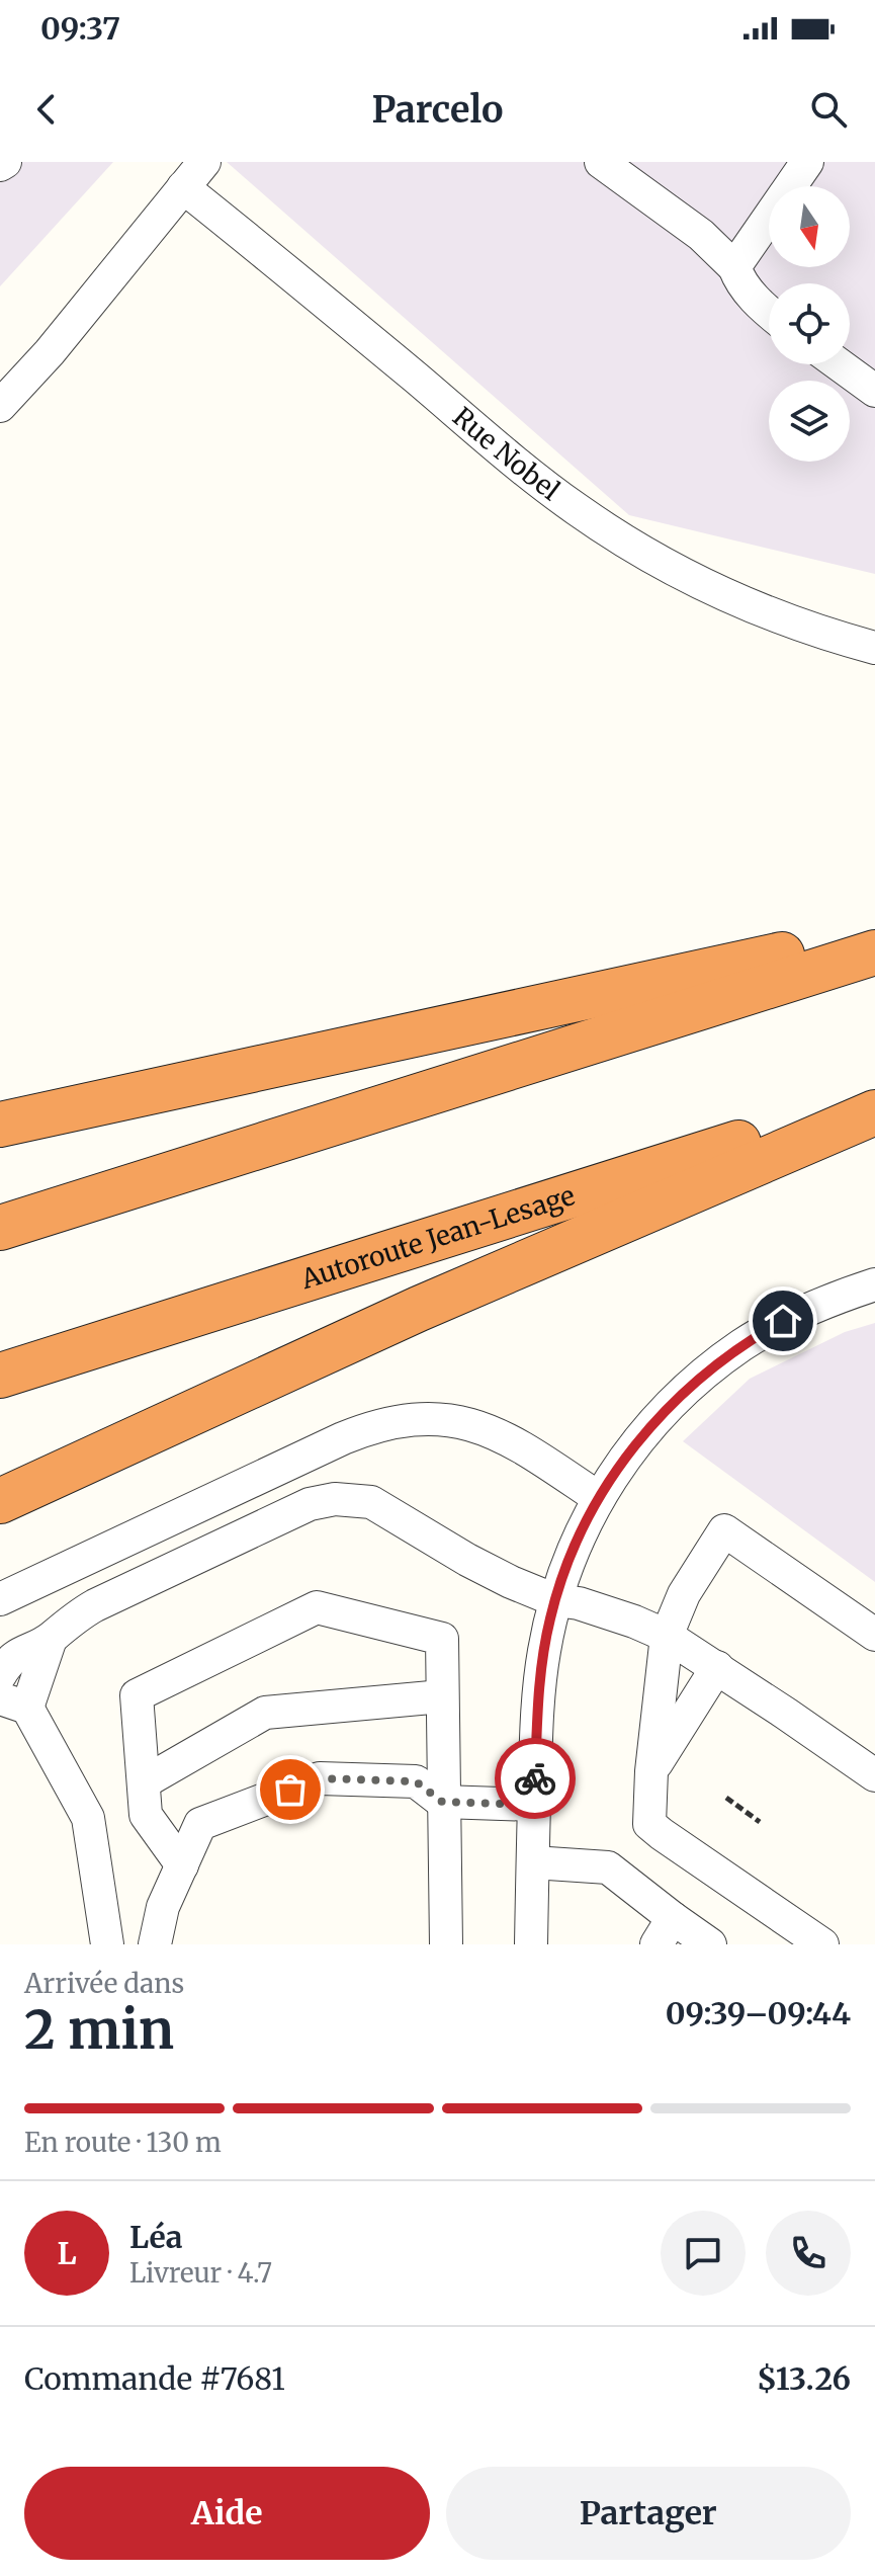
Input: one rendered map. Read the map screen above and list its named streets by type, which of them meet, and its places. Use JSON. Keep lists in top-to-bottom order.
{
  "streets": {
    "highway": ["Autoroute Jean-Lesage"],
    "street": ["Rue Nobel"]
  },
  "north": "bottom",
  "page": {
    "status": "09:37",
    "header": "Parcelo",
    "heading": ["2 min", "Arrivée dans", "09:39–09:44"],
    "panel": [
      "Léa",
      "Livreur · 4.7",
      "Commande #7681",
      "$13.26"
    ],
    "bar": "En route · 130 m",
    "round": "L",
    "buttons": ["Aide", "Partager"]
  }
}
